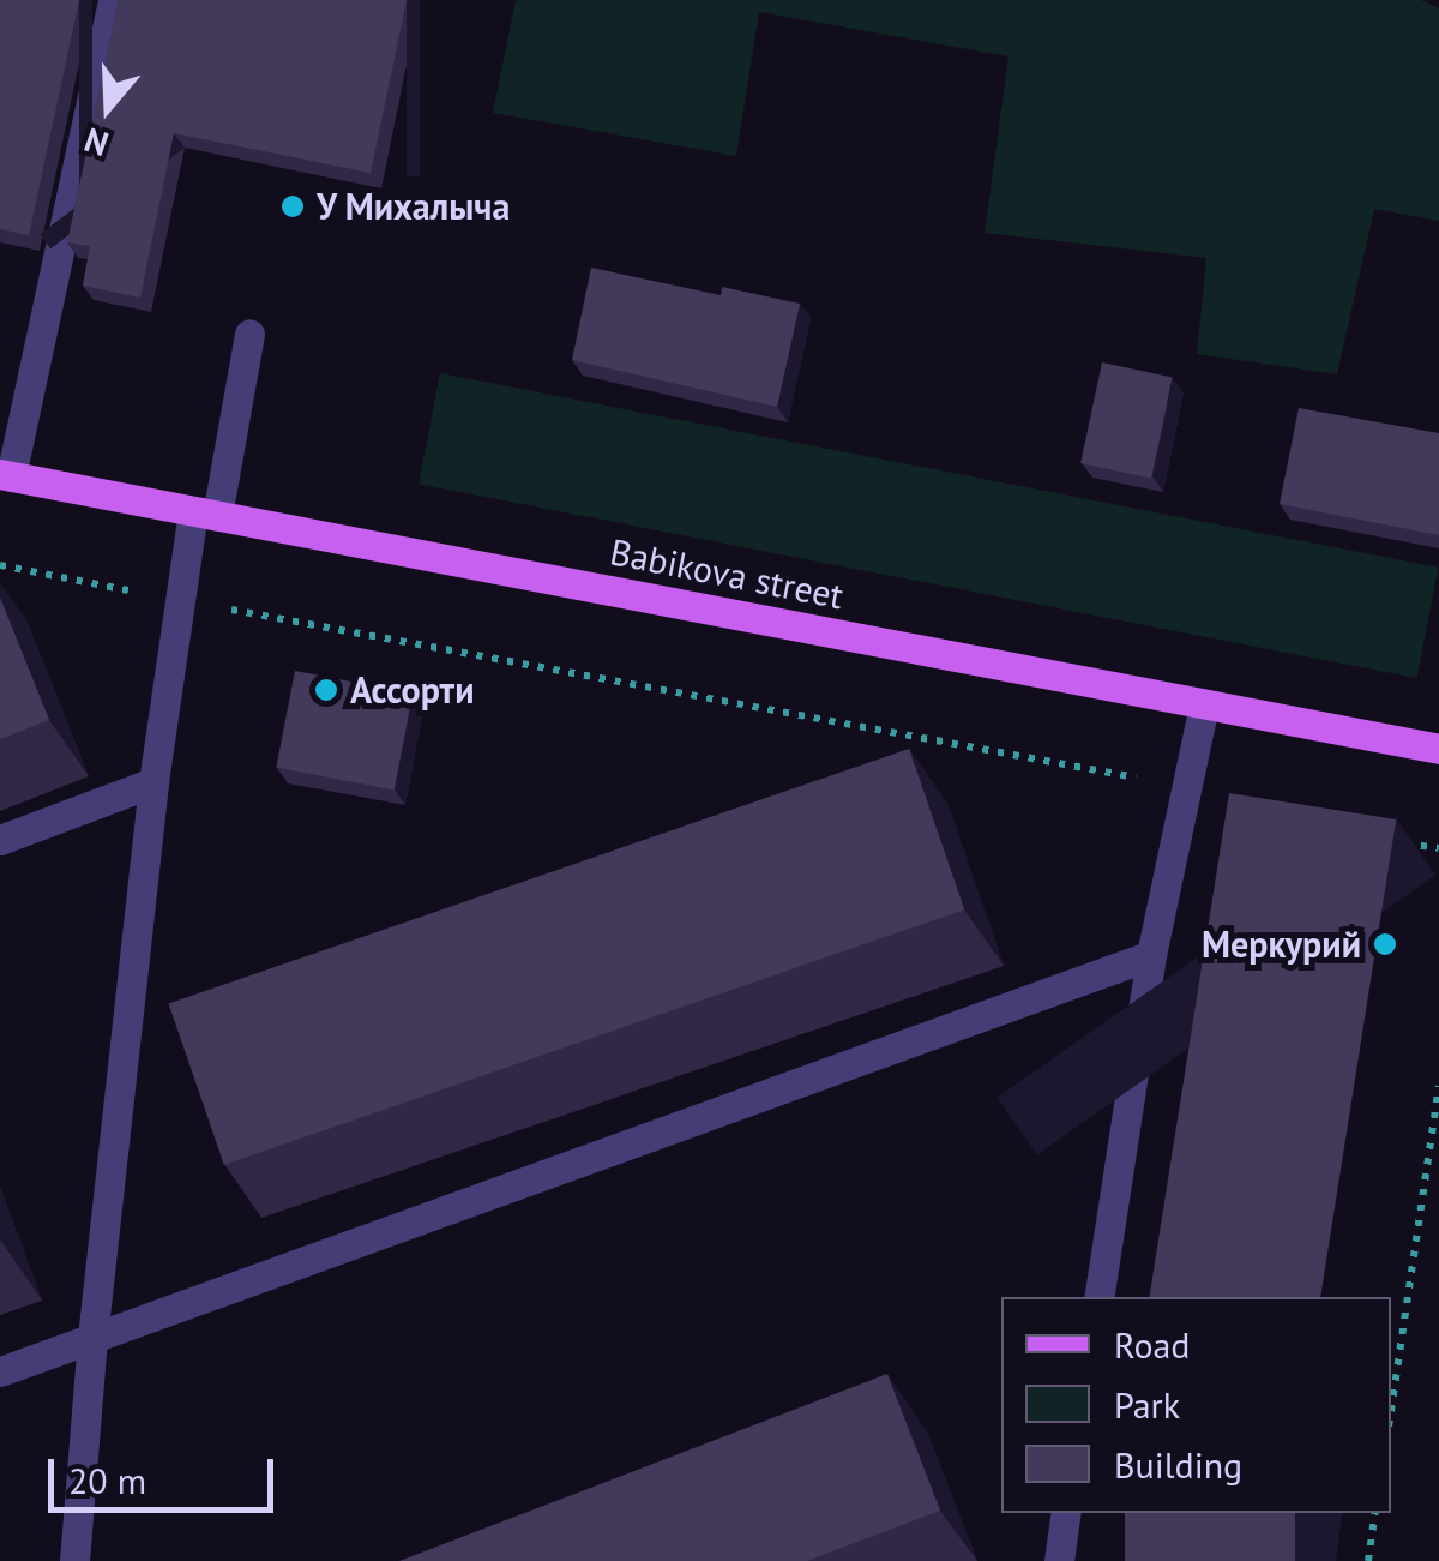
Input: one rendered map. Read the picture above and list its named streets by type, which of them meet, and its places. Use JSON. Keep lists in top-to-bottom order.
{
  "streets": {
    "main road": ["Babikova street"]
  },
  "places": ["У Михалыча", "Ассорти", "Меркурий"],
  "legend": ["Road", "Park", "Building"],
  "scale_bar": "20 m",
  "north": "bottom"
}
